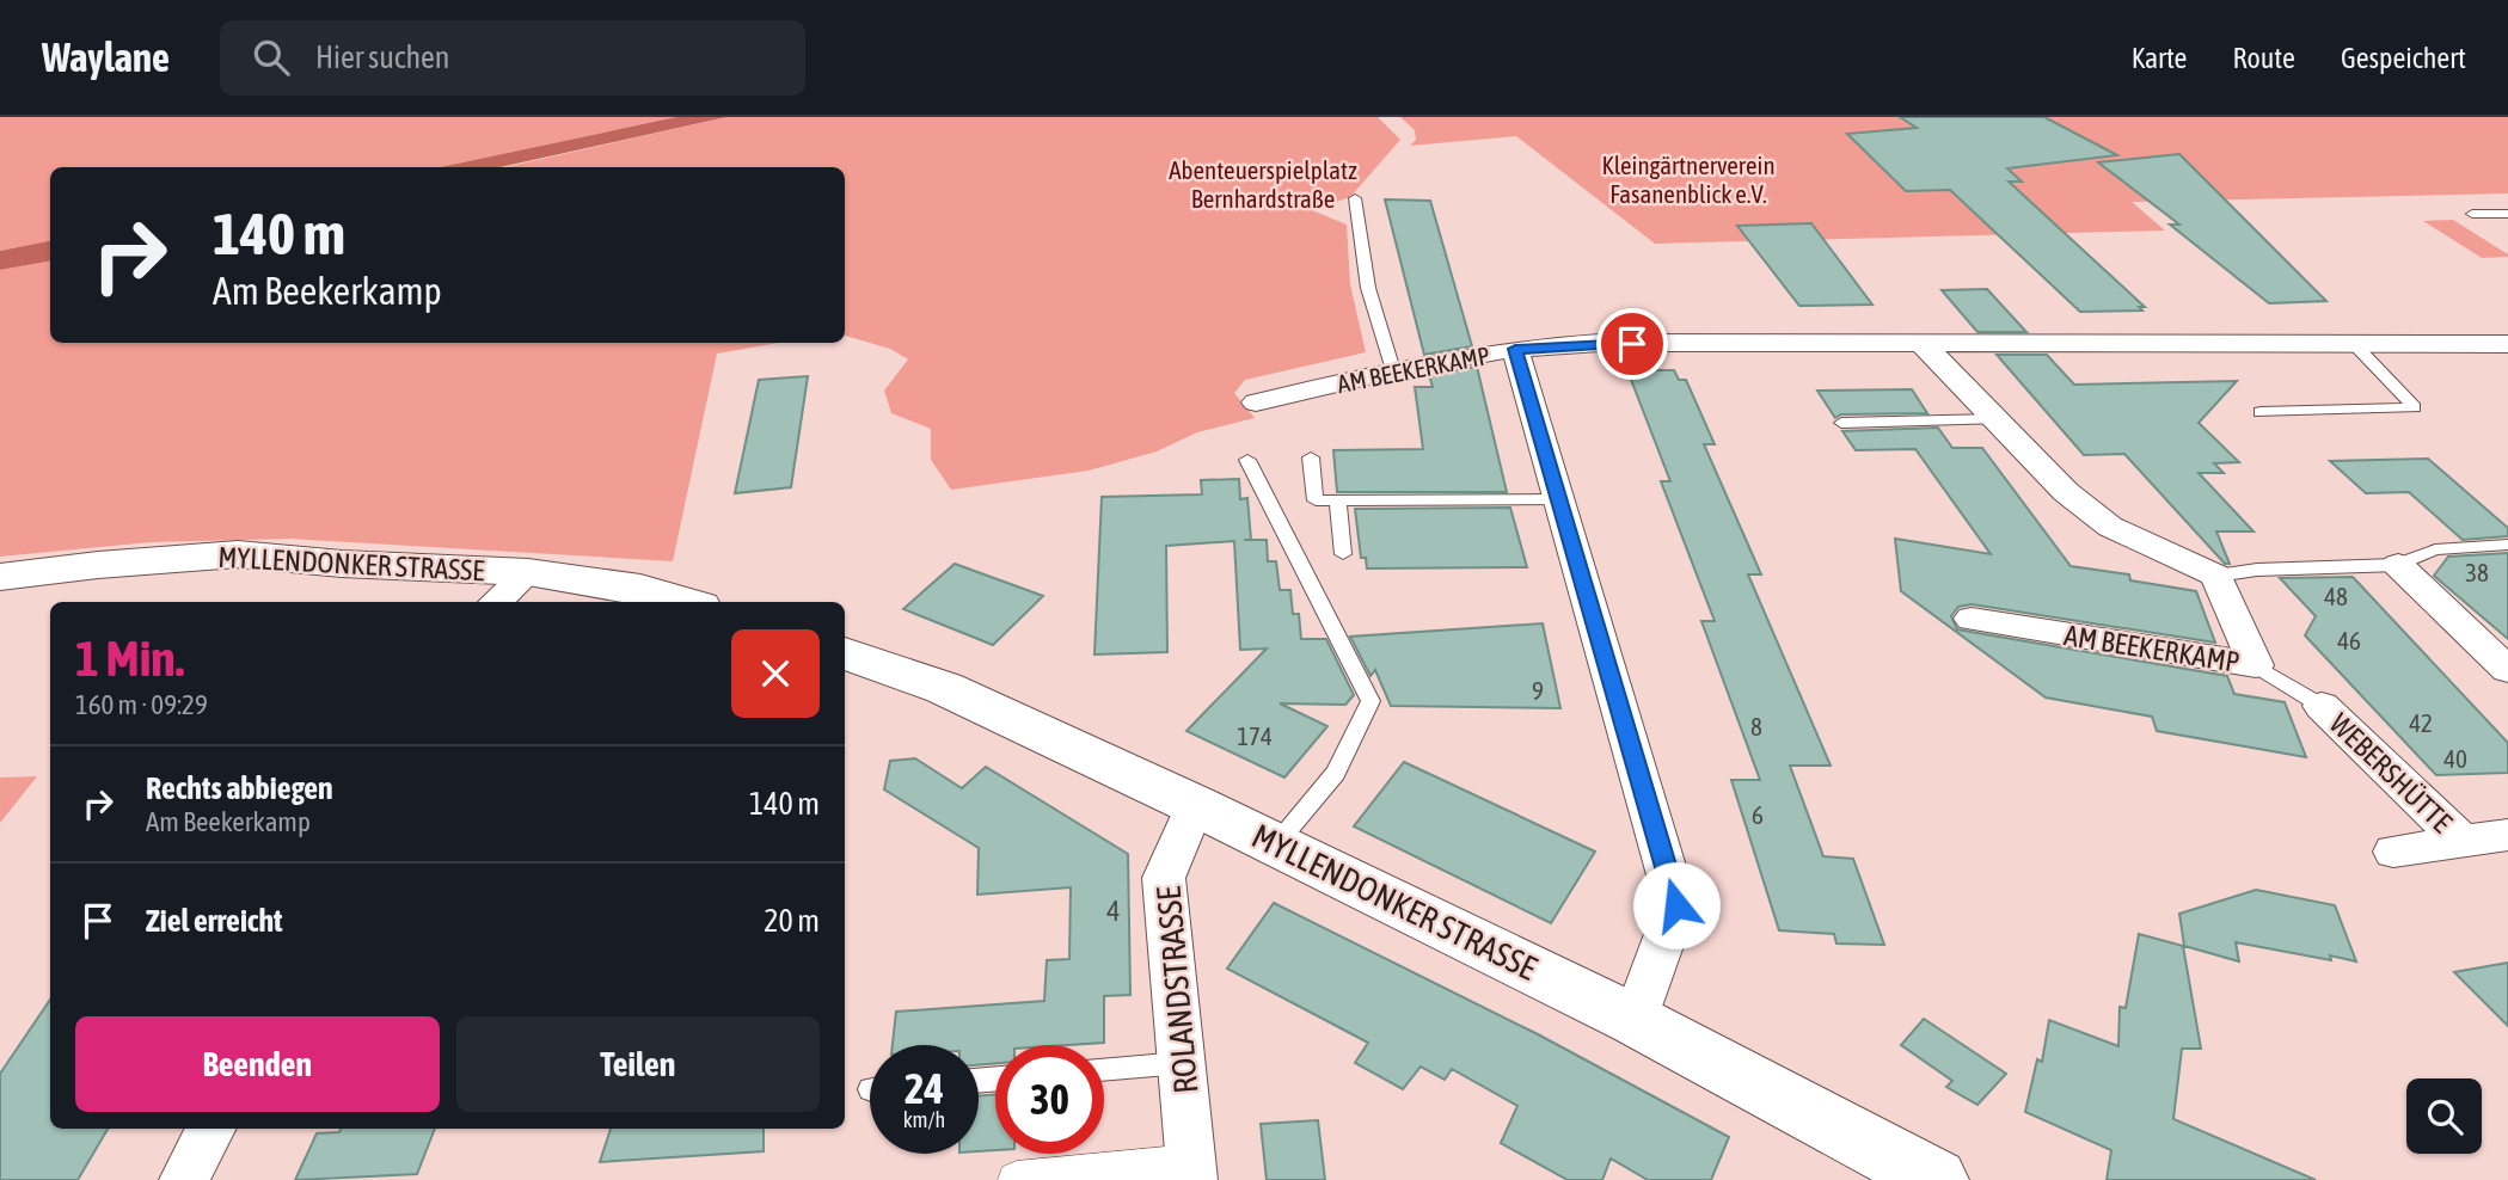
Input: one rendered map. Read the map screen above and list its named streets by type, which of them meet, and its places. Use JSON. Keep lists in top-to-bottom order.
{
  "streets": {
    "street": [
      "AM BEEKERKAMP",
      "MYLLENDONKER STRASSE",
      "WEBERSHÜTTE",
      "ROLANDSTRASSE"
    ]
  },
  "crossings": [
    ["MYLLENDONKER STRASSE", "ROLANDSTRASSE"]
  ],
  "parks": ["Kleingärtnerverein Fasanenblick e.V.", "Abenteuerspielplatz Bernhardstraße"],
  "house_numbers": [
    "38",
    "48",
    "46",
    "9",
    "42",
    "8",
    "174",
    "40",
    "6",
    "4"
  ],
  "page": {
    "header": "Waylane",
    "search": "Hier suchen",
    "nav": ["Karte", "Route", "Gespeichert"],
    "turn": ["140 m", "Am Beekerkamp"],
    "heading": ["1 Min.", "160 m · 09:29"],
    "list": [
      {
        "name": "Rechts abbiegen",
        "note": "Am Beekerkamp",
        "value": "140 m"
      },
      {
        "name": "Ziel erreicht",
        "value": "20 m"
      }
    ],
    "buttons": ["Beenden", "Teilen"],
    "speed": "24 km/h",
    "limit": "30"
  }
}
